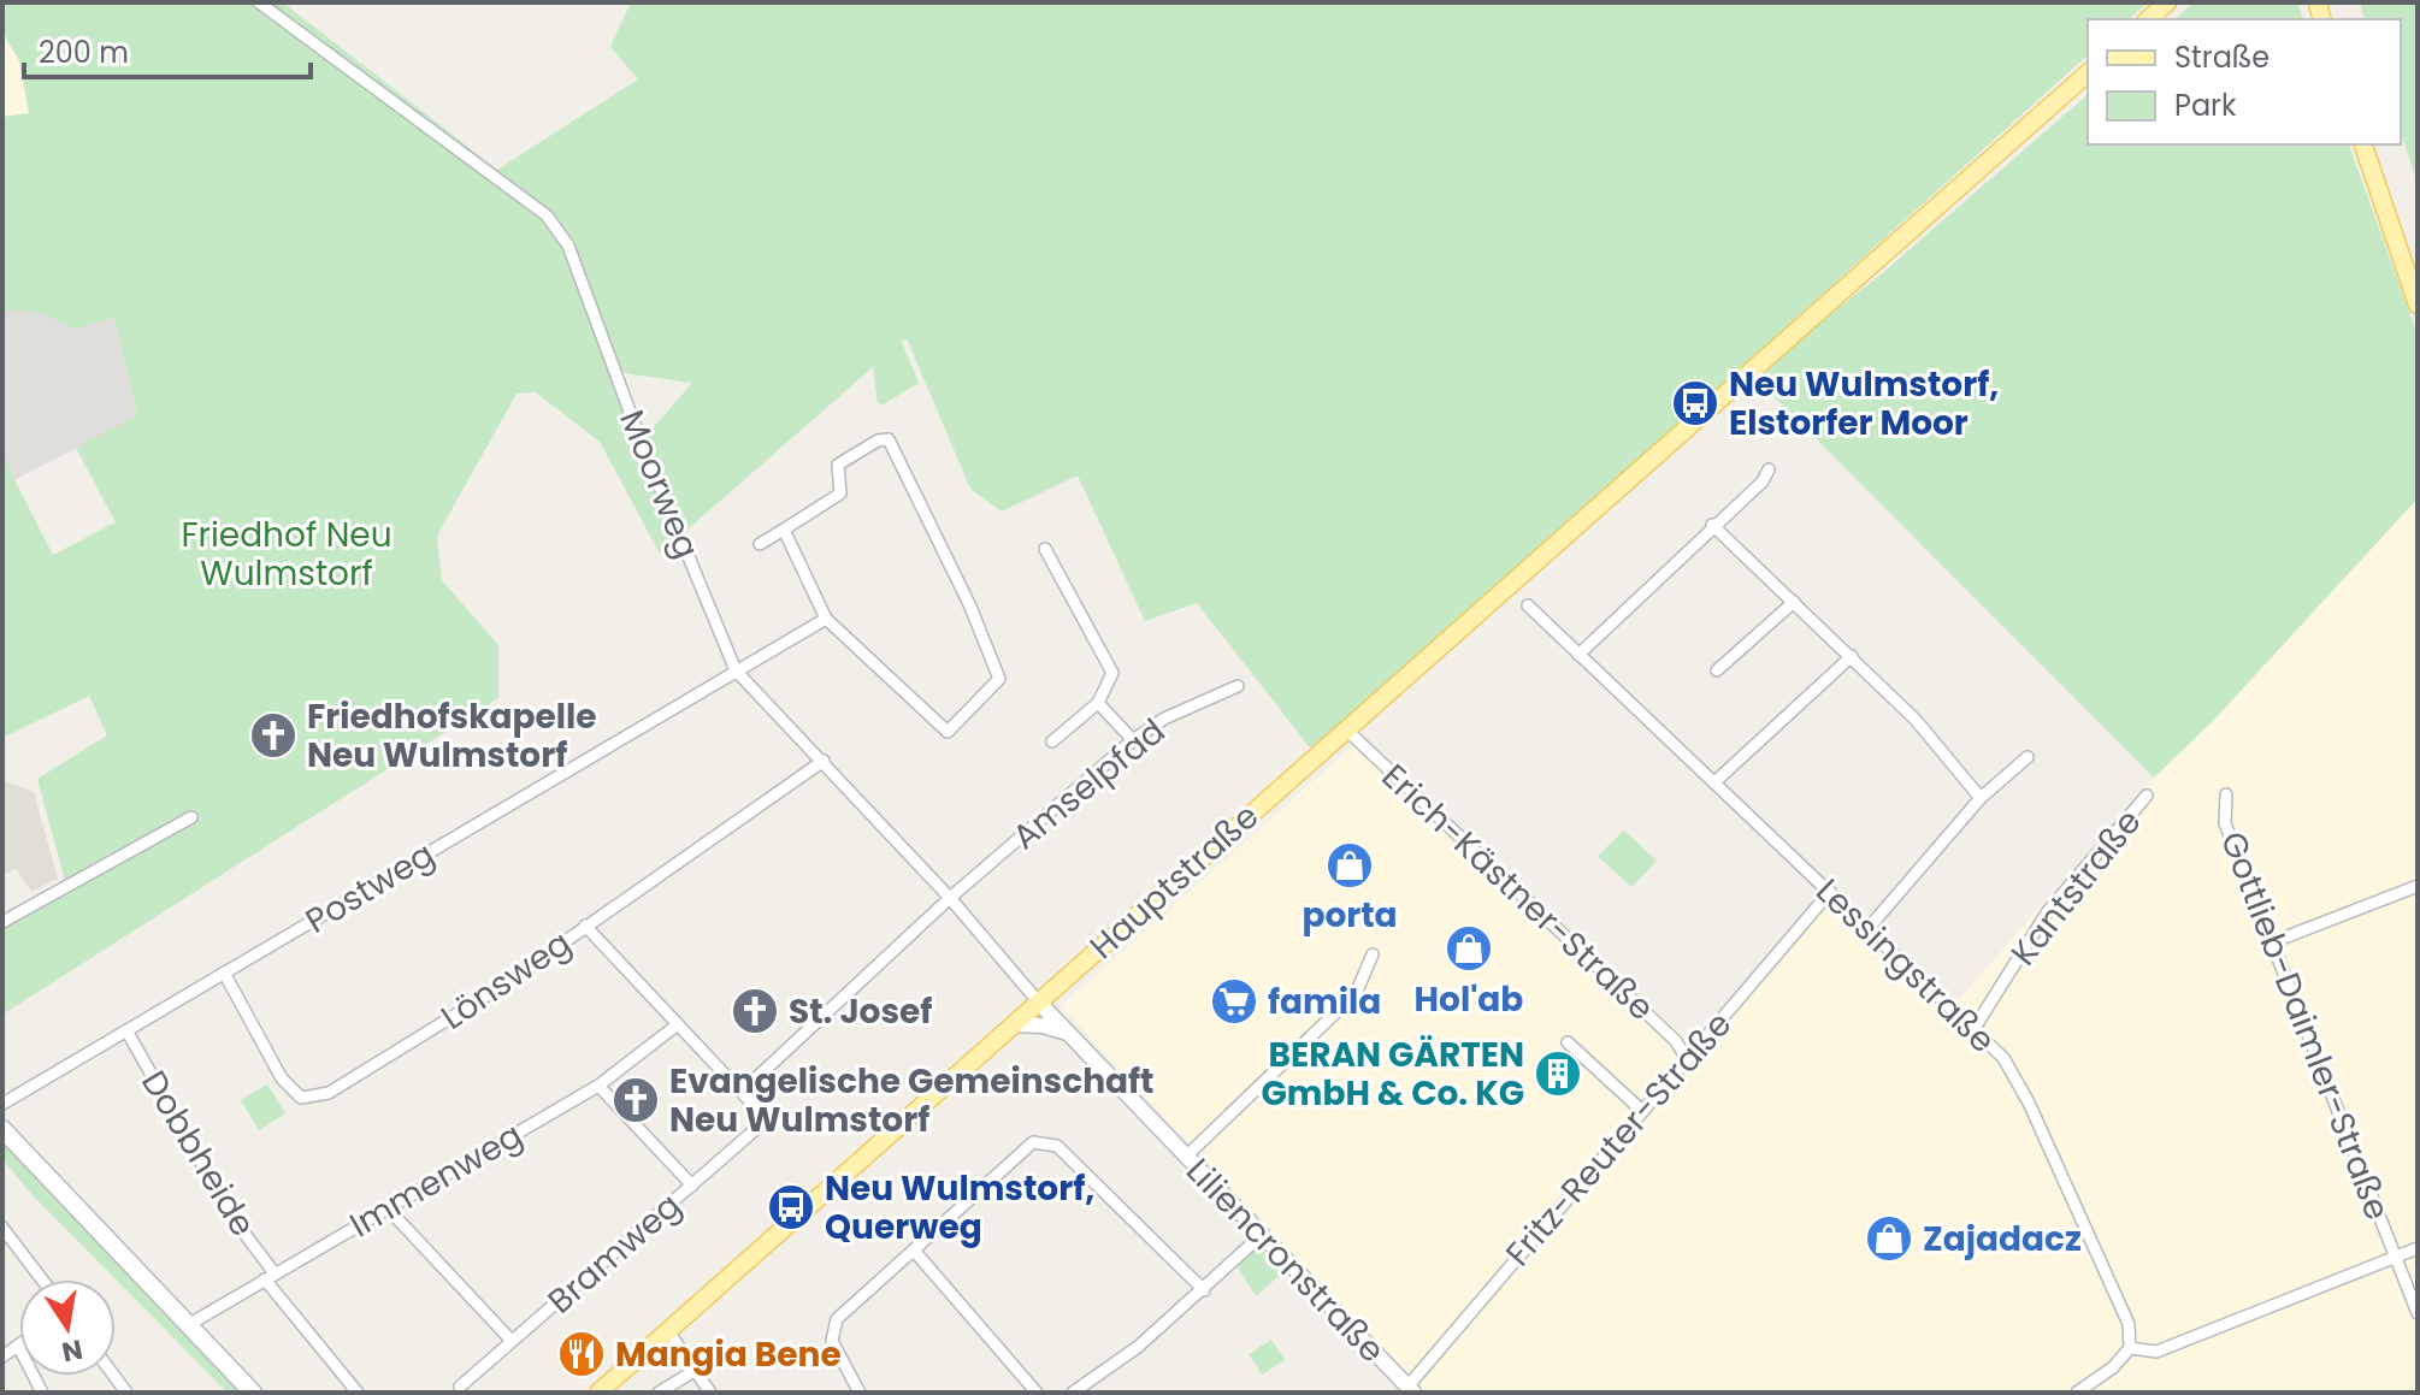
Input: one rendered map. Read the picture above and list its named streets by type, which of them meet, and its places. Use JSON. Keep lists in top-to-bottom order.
{
  "streets": {
    "main road": ["Hauptstraße"],
    "street": [
      "Moorweg",
      "Amselpfad",
      "Postweg",
      "Kantstraße",
      "Erich-Kästner-Straße",
      "Lessingstraße",
      "Lönsweg",
      "Gottlieb-Daimler-Straße",
      "Fritz-Reuter-Straße",
      "Dobbheide",
      "Immenweg",
      "Bramweg",
      "Liliencronstraße"
    ]
  },
  "crossings": [
    ["Moorweg", "Amselpfad"],
    ["Moorweg", "Hauptstraße"],
    ["Moorweg", "Postweg"],
    ["Moorweg", "Lönsweg"],
    ["Moorweg", "Liliencronstraße"],
    ["Amselpfad", "Bramweg"],
    ["Hauptstraße", "Erich-Kästner-Straße"],
    ["Hauptstraße", "Liliencronstraße"],
    ["Postweg", "Lönsweg"],
    ["Postweg", "Dobbheide"],
    ["Kantstraße", "Lessingstraße"],
    ["Erich-Kästner-Straße", "Fritz-Reuter-Straße"],
    ["Lessingstraße", "Fritz-Reuter-Straße"],
    ["Fritz-Reuter-Straße", "Liliencronstraße"],
    ["Dobbheide", "Immenweg"]
  ],
  "parks": ["Friedhof Neu Wulmstorf"],
  "places": {
    "bus stop": ["Neu Wulmstorf, Elstorfer Moor", "Neu Wulmstorf, Querweg"],
    "church": ["Friedhofskapelle Neu Wulmstorf", "St. Josef", "Evangelische Gemeinschaft Neu Wulmstorf"],
    "shop": ["porta", "Hol'ab", "Zajadacz"],
    "supermarket": ["famila"],
    "building": ["BERAN GÄRTEN GmbH & Co. KG"],
    "restaurant": ["Mangia Bene"]
  },
  "legend": ["Straße", "Park"],
  "scale_bar": "200 m",
  "north": "bottom"
}
